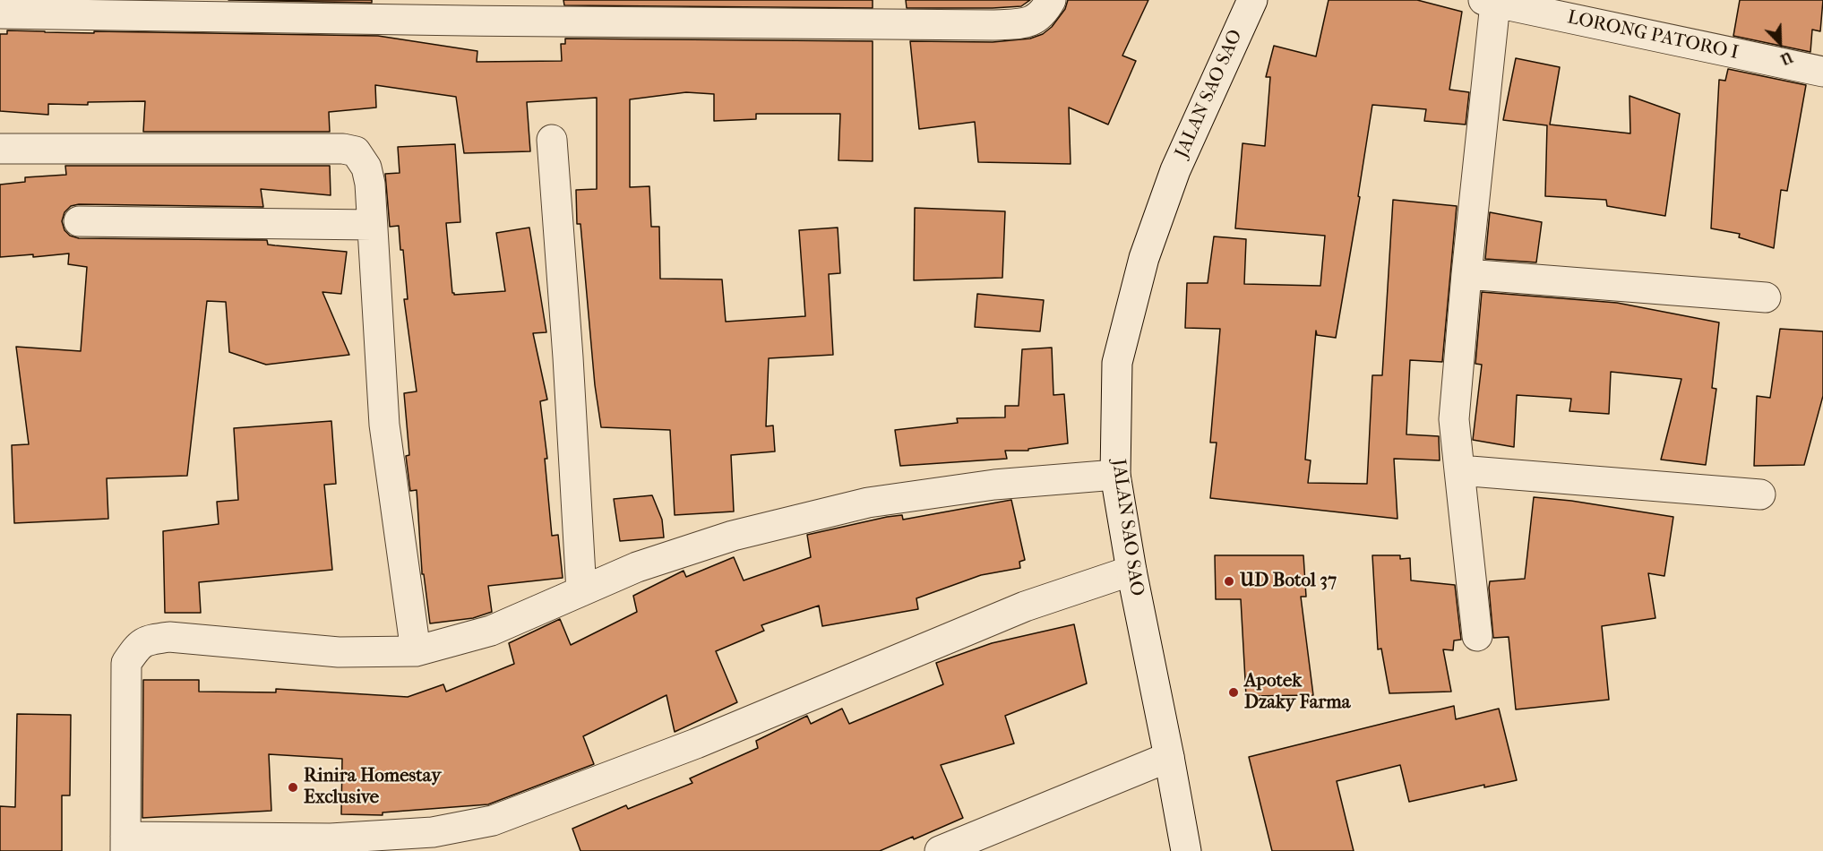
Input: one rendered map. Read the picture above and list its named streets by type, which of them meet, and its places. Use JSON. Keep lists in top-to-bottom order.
{
  "streets": {
    "street": ["LORONG PATORO I", "JALAN SAO SAO"]
  },
  "places": ["UD Botol 37", "Apotek Dzaky Farma", "Rinira Homestay Exclusive"],
  "north": "bottom right"
}
